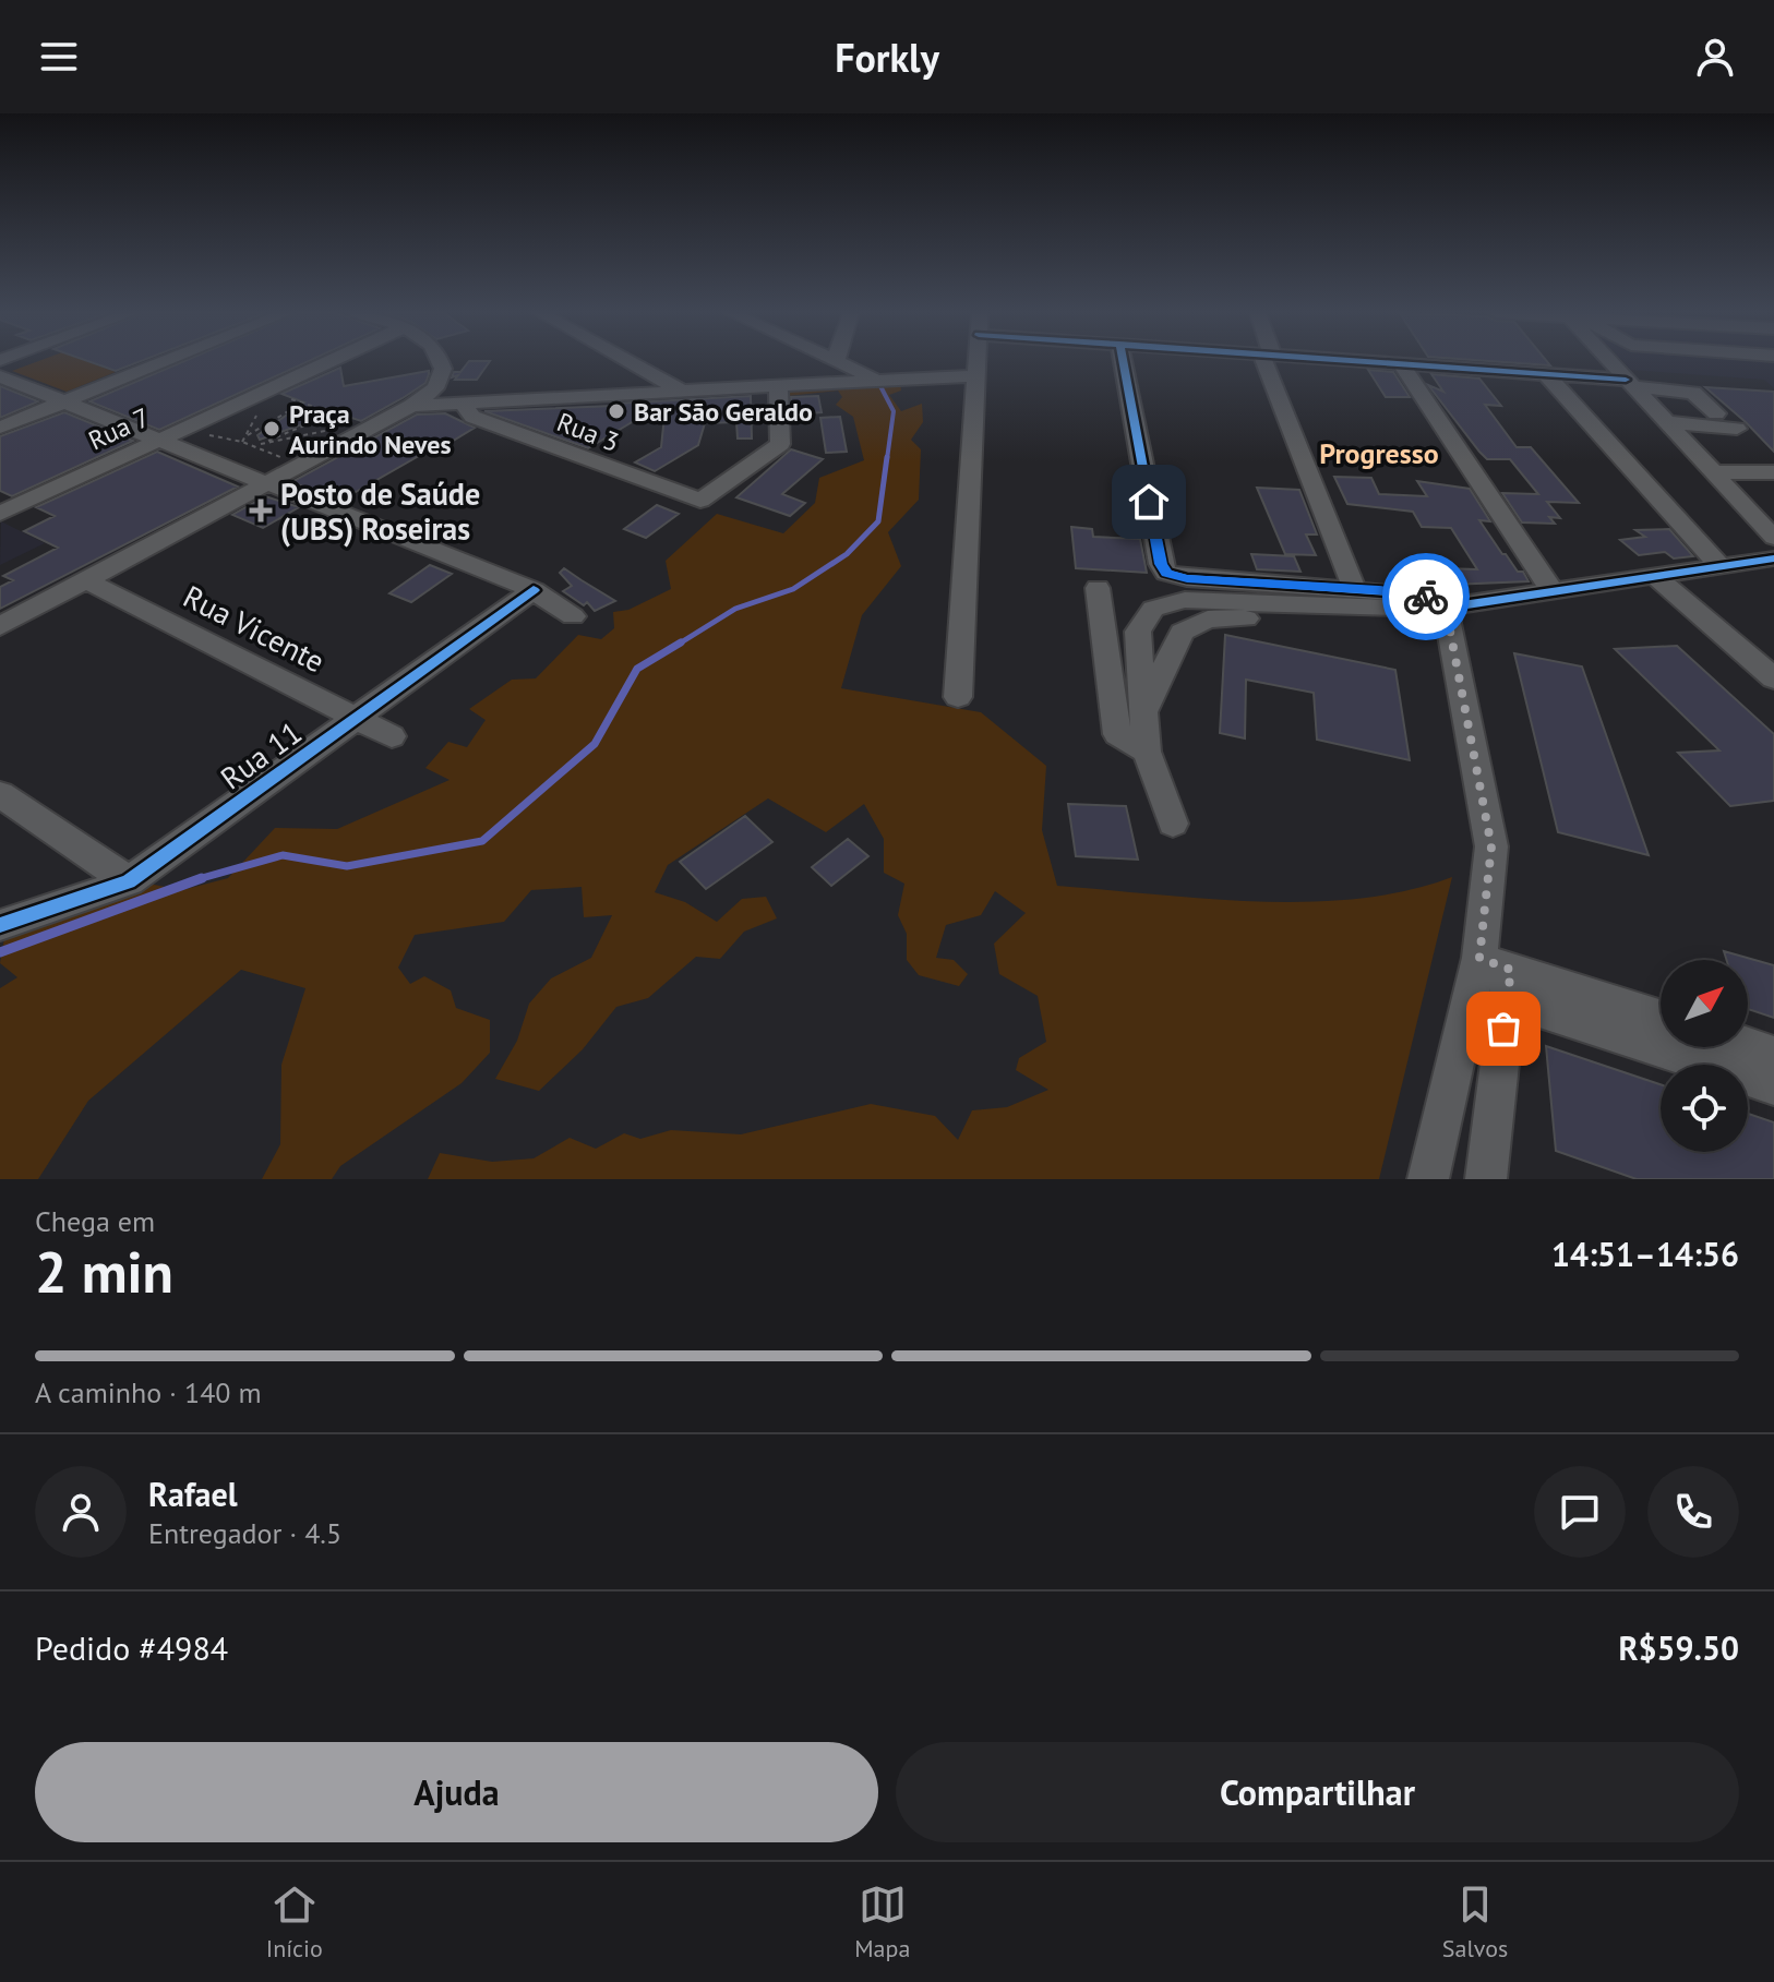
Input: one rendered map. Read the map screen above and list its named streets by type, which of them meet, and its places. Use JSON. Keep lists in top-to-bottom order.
{
  "streets": {
    "street": [
      "Rua 7",
      "Rua 3",
      "Rua Vicente",
      "Rua 11"
    ]
  },
  "crossings": [
    ["Rua Vicente", "Rua 11"]
  ],
  "districts": ["Progresso"],
  "places": {
    "other": ["Bar São Geraldo", "Praça Aurindo Neves"],
    "health": ["Posto de Saúde (UBS) Roseiras"]
  },
  "north": "top right",
  "page": {
    "header": "Forkly",
    "heading": ["2 min", "Chega em", "14:51–14:56"],
    "panel": [
      "Rafael",
      "Entregador · 4.5",
      "Pedido #4984",
      "R$59.50"
    ],
    "bar": "A caminho · 140 m",
    "buttons": ["Ajuda", "Compartilhar"],
    "tabs": ["Início", "Mapa", "Salvos"]
  }
}
